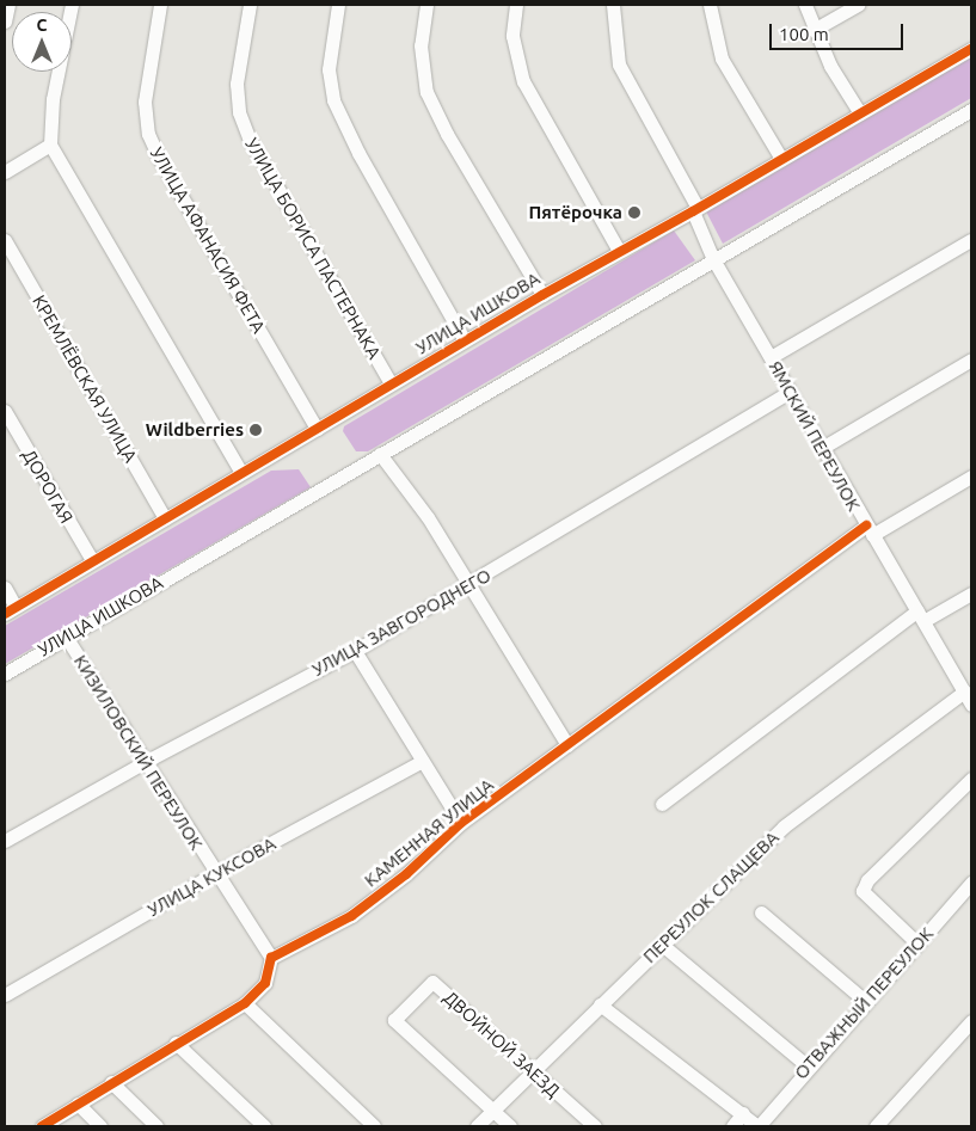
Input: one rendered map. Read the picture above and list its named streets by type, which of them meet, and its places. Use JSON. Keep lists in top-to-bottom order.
{
  "streets": {
    "street": [
      "УЛИЦА АФАНАСИЯ ФЕТА",
      "УЛИЦА БОРИСА ПАСТЕРНАКА",
      "УЛИЦА ИШКОВА",
      "КРЕМЛЁВСКАЯ УЛИЦА",
      "ЯМСКИЙ ПЕРЕУЛОК",
      "ДОРОГАЯ",
      "УЛИЦА ЗАВГОРОДНЕГО",
      "КИЗИЛОВСКИЙ ПЕРЕУЛОК",
      "КАМЕННАЯ УЛИЦА",
      "УЛИЦА КУКСОВА",
      "ПЕРЕУЛОК СЛАЩЕВА",
      "ОТВАЖНЫЙ ПЕРЕУЛОК",
      "ДВОЙНОЙ ЗАЕЗД"
    ]
  },
  "crossings": [
    ["УЛИЦА АФАНАСИЯ ФЕТА", "УЛИЦА ИШКОВА"],
    ["УЛИЦА БОРИСА ПАСТЕРНАКА", "УЛИЦА ИШКОВА"],
    ["УЛИЦА ИШКОВА", "КРЕМЛЁВСКАЯ УЛИЦА"],
    ["УЛИЦА ИШКОВА", "ЯМСКИЙ ПЕРЕУЛОК"],
    ["УЛИЦА ИШКОВА", "ДОРОГАЯ"],
    ["УЛИЦА ИШКОВА", "КИЗИЛОВСКИЙ ПЕРЕУЛОК"],
    ["ЯМСКИЙ ПЕРЕУЛОК", "УЛИЦА ЗАВГОРОДНЕГО"],
    ["ЯМСКИЙ ПЕРЕУЛОК", "КАМЕННАЯ УЛИЦА"],
    ["ЯМСКИЙ ПЕРЕУЛОК", "ПЕРЕУЛОК СЛАЩЕВА"],
    ["УЛИЦА ЗАВГОРОДНЕГО", "КИЗИЛОВСКИЙ ПЕРЕУЛОК"],
    ["КИЗИЛОВСКИЙ ПЕРЕУЛОК", "КАМЕННАЯ УЛИЦА"],
    ["КИЗИЛОВСКИЙ ПЕРЕУЛОК", "УЛИЦА КУКСОВА"],
    ["ПЕРЕУЛОК СЛАЩЕВА", "ДВОЙНОЙ ЗАЕЗД"]
  ],
  "places": ["Пятёрочка", "Wildberries"],
  "scale_bar": "100 m",
  "north": "top"
}
